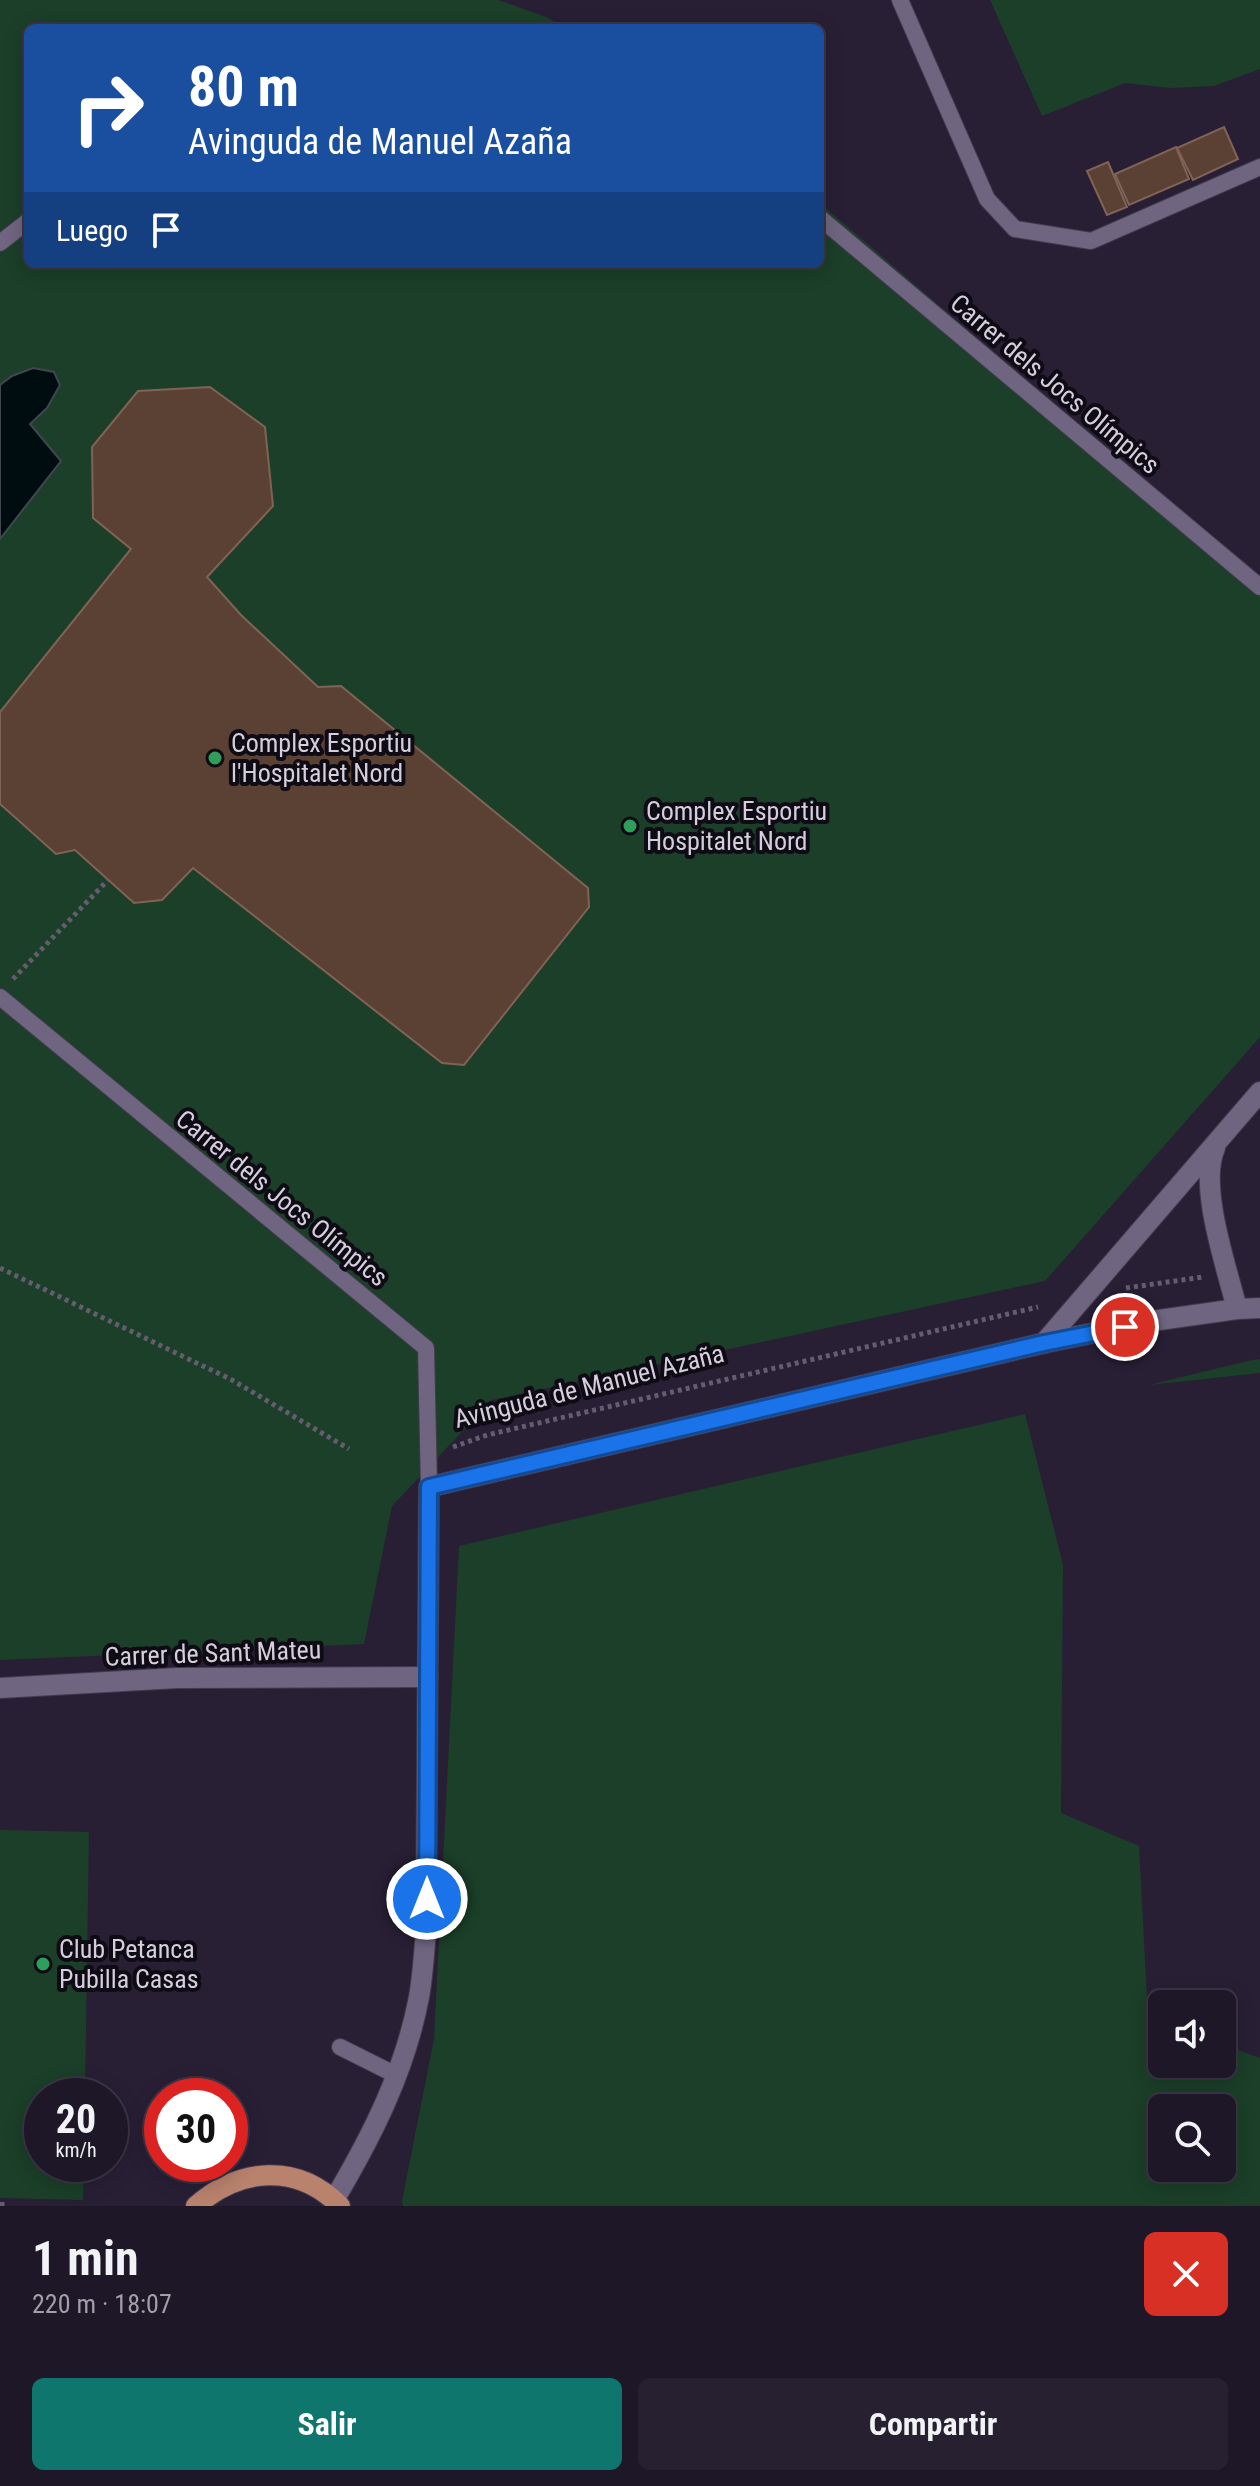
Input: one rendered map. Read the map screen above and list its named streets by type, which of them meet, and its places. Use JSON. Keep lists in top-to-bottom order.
{
  "streets": {
    "street": ["Carrer de Sant Mateu"],
    "lane": ["Carrer dels Jocs Olímpics"],
    "path": ["Avinguda de Manuel Azaña"]
  },
  "crossings": [
    ["Carrer dels Jocs Olímpics", "Avinguda de Manuel Azaña"]
  ],
  "places": ["Complex Esportiu l'Hospitalet Nord", "Complex Esportiu Hospitalet Nord", "Club Petanca Pubilla Casas"],
  "page": {
    "turn": ["80 m", "Avinguda de Manuel Azaña"],
    "then": "Luego",
    "speed": "20 km/h",
    "limit": "30",
    "heading": ["1 min", "220 m · 18:07"],
    "buttons": ["Salir", "Compartir"]
  }
}
